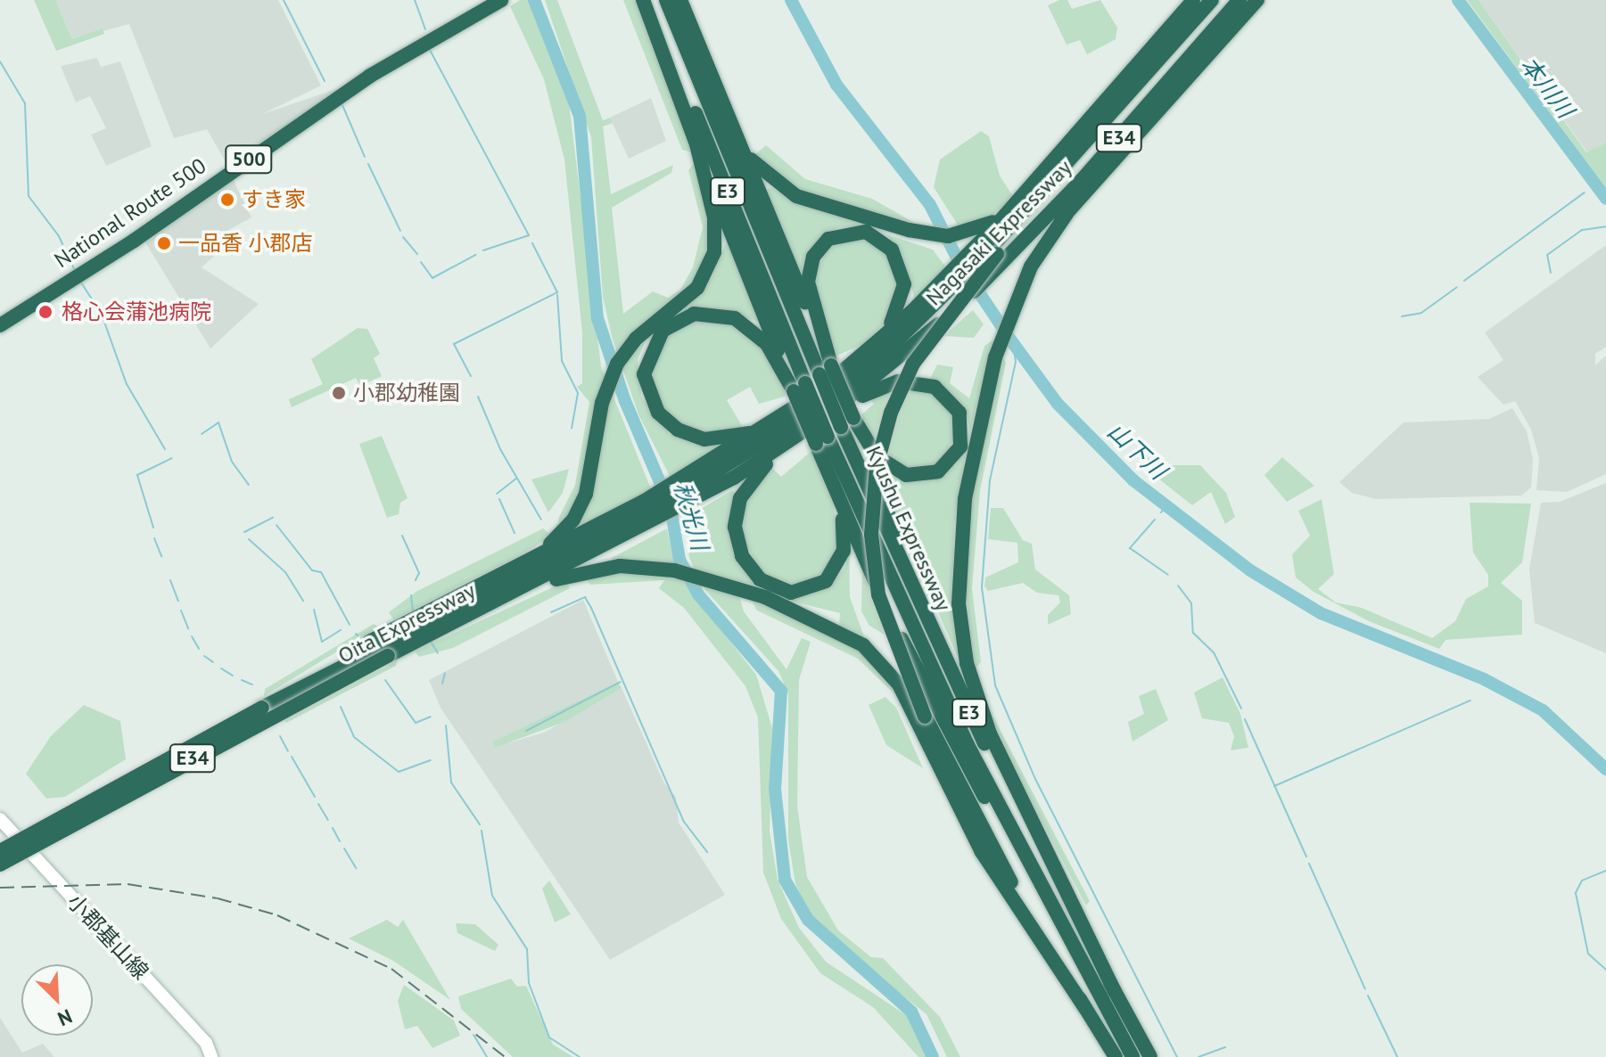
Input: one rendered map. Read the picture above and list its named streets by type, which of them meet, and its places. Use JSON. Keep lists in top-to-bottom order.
{
  "streets": {
    "highway": [
      "E34",
      "500",
      "E3",
      "National Route 500",
      "Nagasaki Expressway",
      "Kyushu Expressway",
      "Oita Expressway"
    ],
    "main road": ["小郡基山線"]
  },
  "crossings": [
    ["E34", "Nagasaki Expressway"],
    ["E34", "Oita Expressway"],
    ["Nagasaki Expressway", "Oita Expressway"]
  ],
  "water": ["本川川", "山下川", "秋光川"],
  "places": [
    "すき家",
    "一品香 小郡店",
    "格心会蒲池病院",
    "小郡幼稚園"
  ],
  "north": "bottom right"
}
